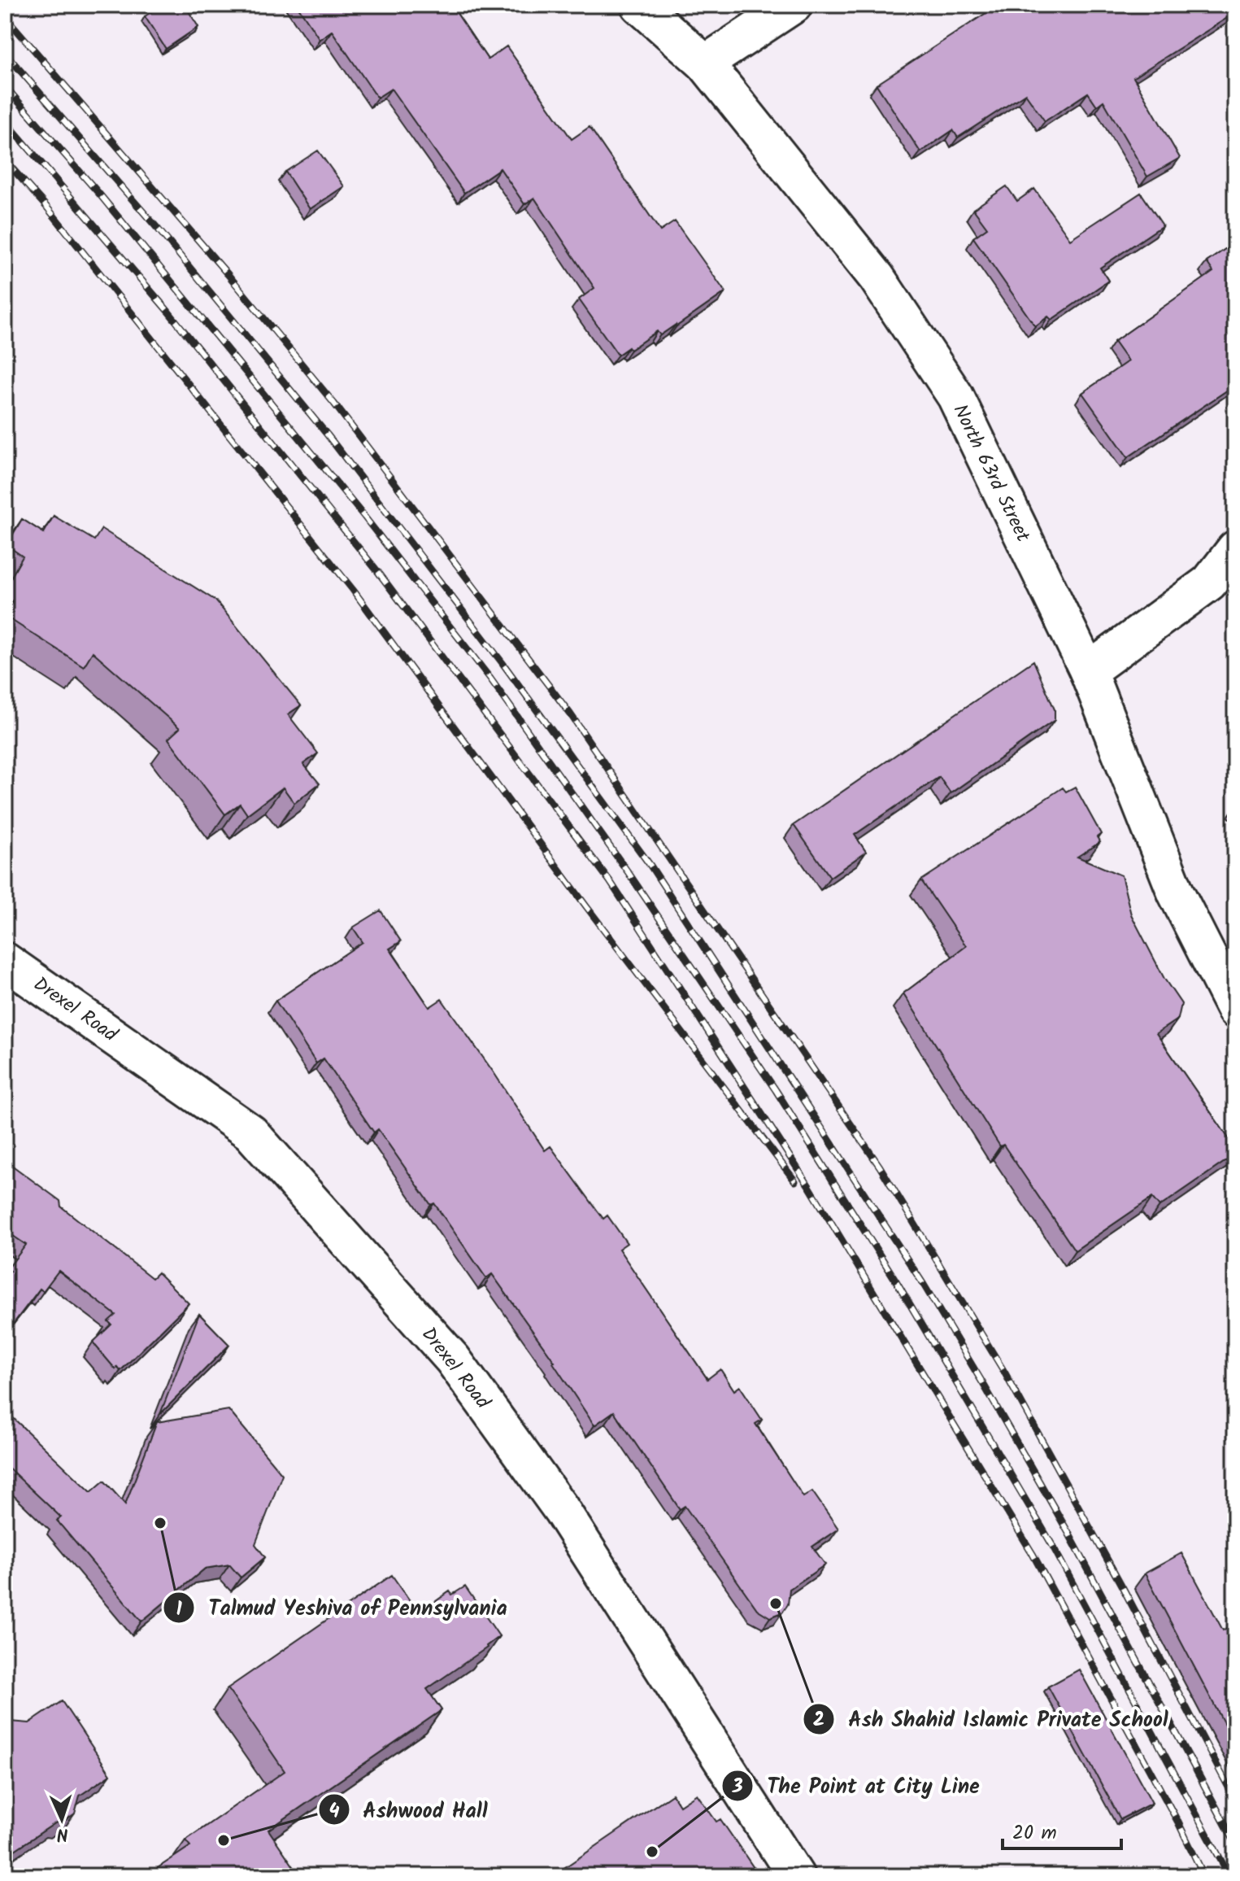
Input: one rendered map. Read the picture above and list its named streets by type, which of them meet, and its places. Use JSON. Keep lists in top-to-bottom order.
{
  "streets": {
    "street": ["North 63rd Street", "Drexel Road"]
  },
  "places": [
    "Talmud Yeshiva of Pennsylvania",
    "Ash Shahid Islamic Private School",
    "Ashwood Hall",
    "The Point at City Line"
  ],
  "scale_bar": "20 m",
  "north": "bottom"
}
